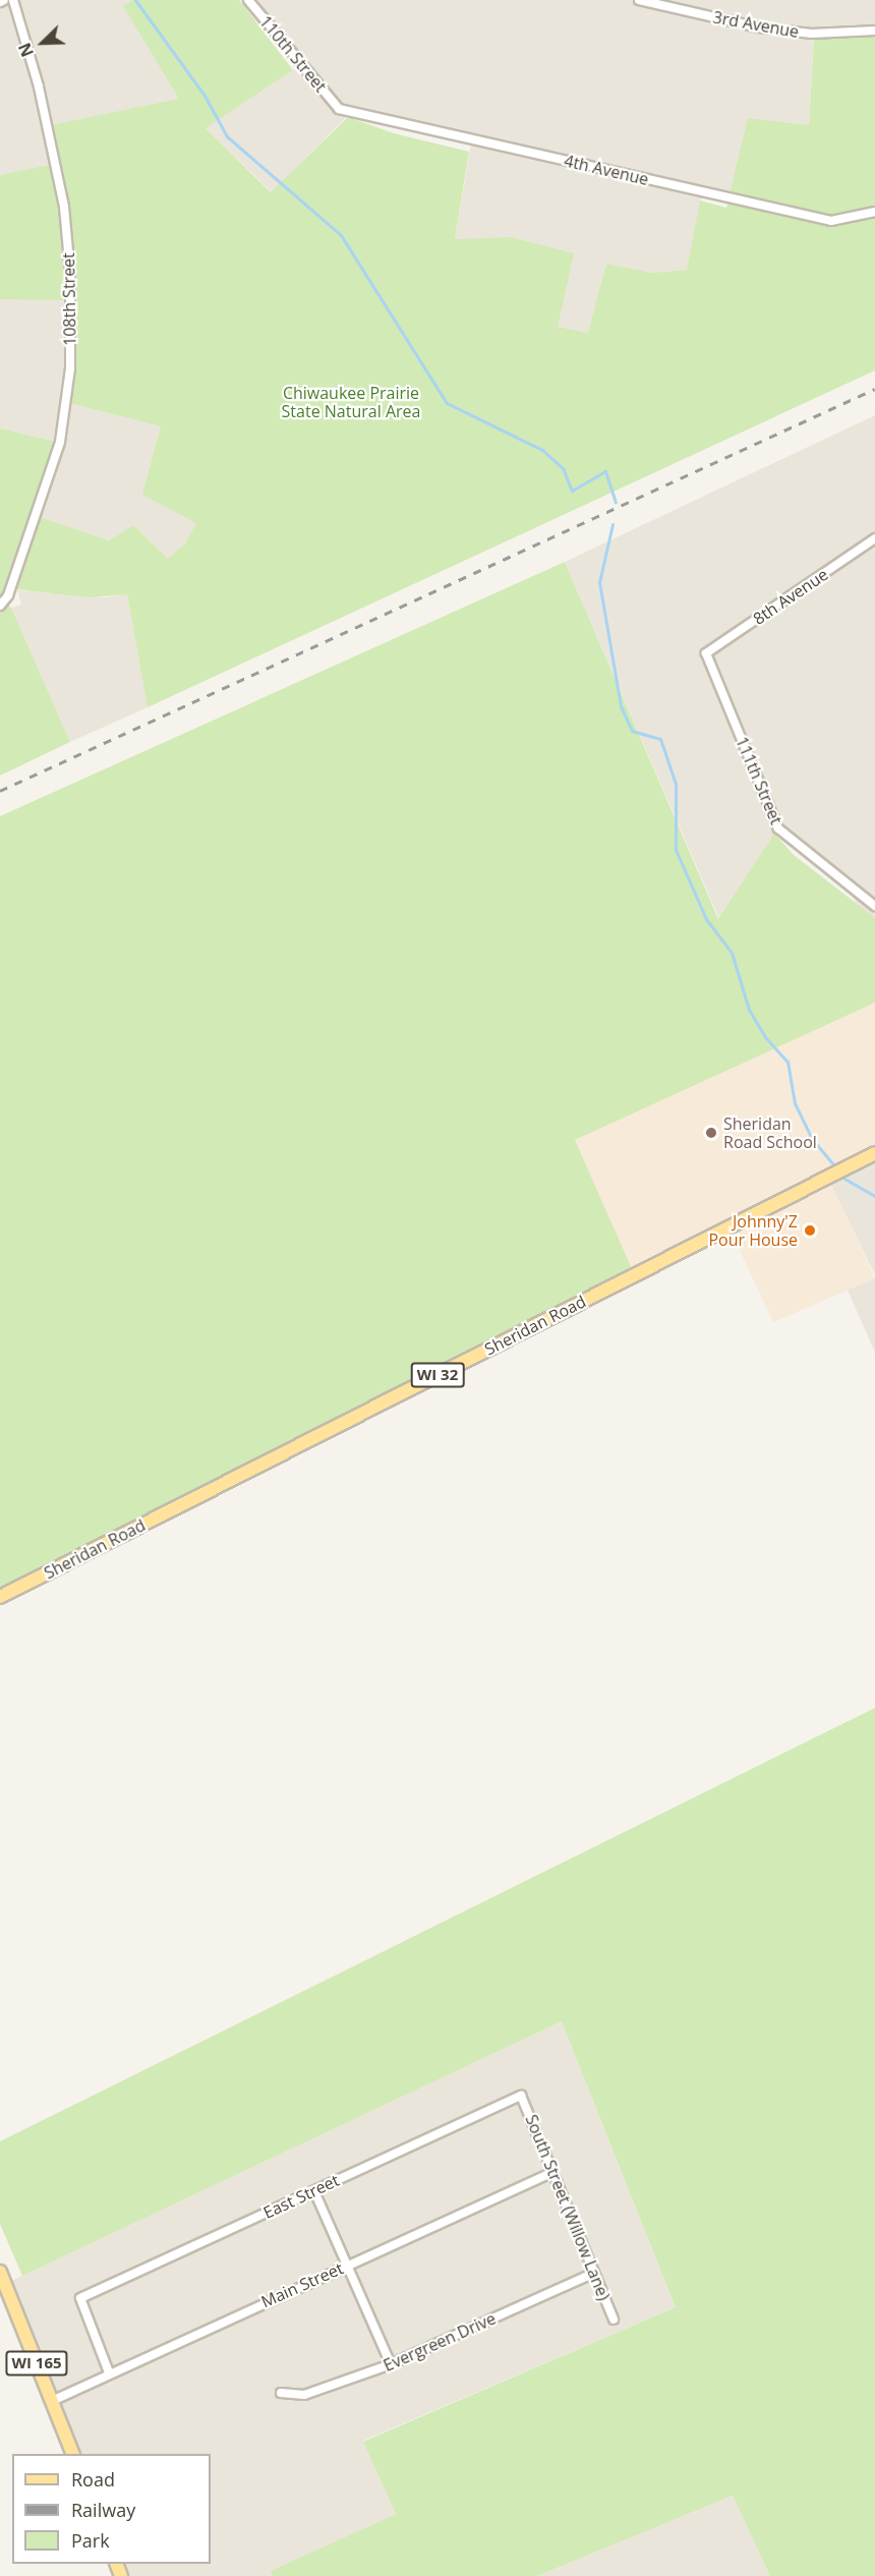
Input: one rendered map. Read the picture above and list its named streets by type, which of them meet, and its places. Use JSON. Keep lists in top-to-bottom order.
{
  "streets": {
    "main road": ["Sheridan Road", "WI 32", "WI 165"],
    "street": [
      "3rd Avenue",
      "110th Street",
      "4th Avenue",
      "108th Street",
      "8th Avenue",
      "111th Street",
      "East Street",
      "South Street (Willow Lane)",
      "Main Street",
      "Evergreen Drive"
    ]
  },
  "crossings": [
    ["110th Street", "4th Avenue"],
    ["8th Avenue", "111th Street"],
    ["East Street", "South Street (Willow Lane)"],
    ["East Street", "Main Street"],
    ["South Street (Willow Lane)", "Main Street"],
    ["South Street (Willow Lane)", "Evergreen Drive"],
    ["Main Street", "WI 165"]
  ],
  "parks": ["Chiwaukee Prairie State Natural Area"],
  "places": ["Sheridan Road School", "Johnny'Z Pour House"],
  "legend": ["Road", "Railway", "Park"],
  "north": "bottom left"
}
